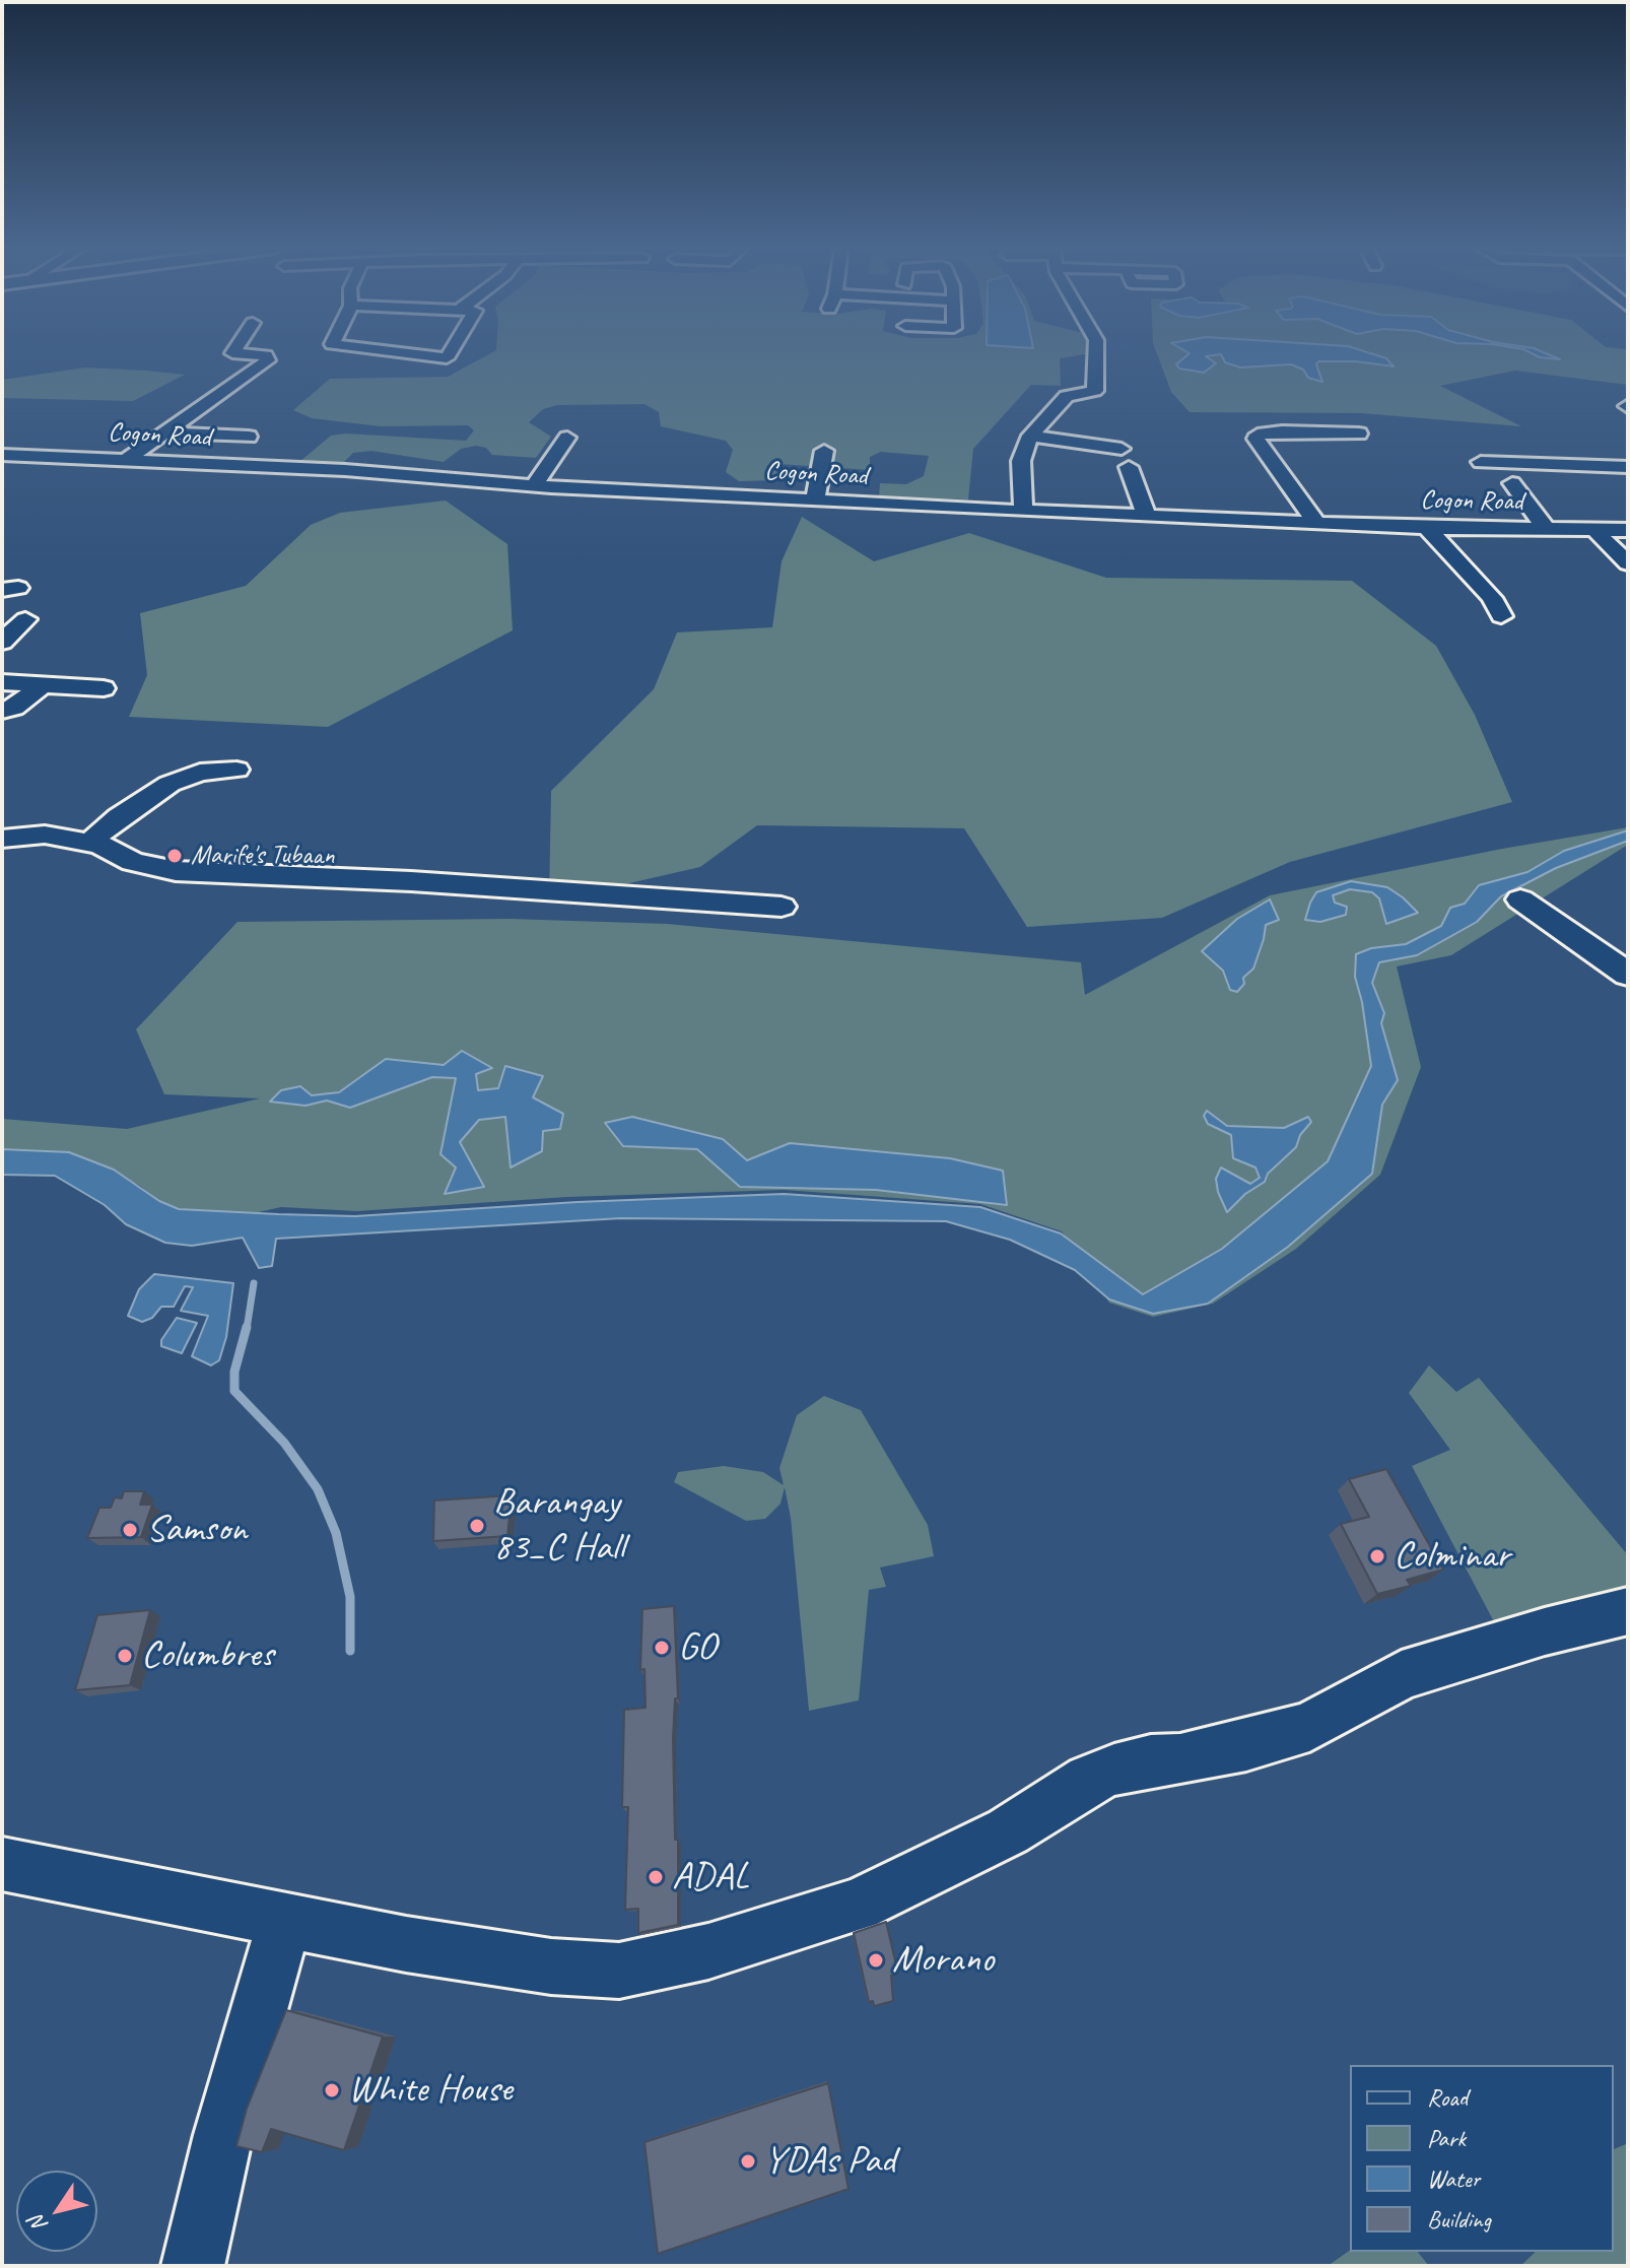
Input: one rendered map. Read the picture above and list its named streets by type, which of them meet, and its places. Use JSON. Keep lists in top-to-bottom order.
{
  "streets": {
    "street": ["Cogon Road"]
  },
  "places": [
    "Marife's Tubaan",
    "Barangay 83_C Hall",
    "Samson",
    "Colminar",
    "GO",
    "Columbres",
    "ADAL",
    "Morano",
    "White House",
    "YDAs Pad"
  ],
  "legend": [
    "Road",
    "Park",
    "Water",
    "Building"
  ],
  "north": "bottom left"
}
